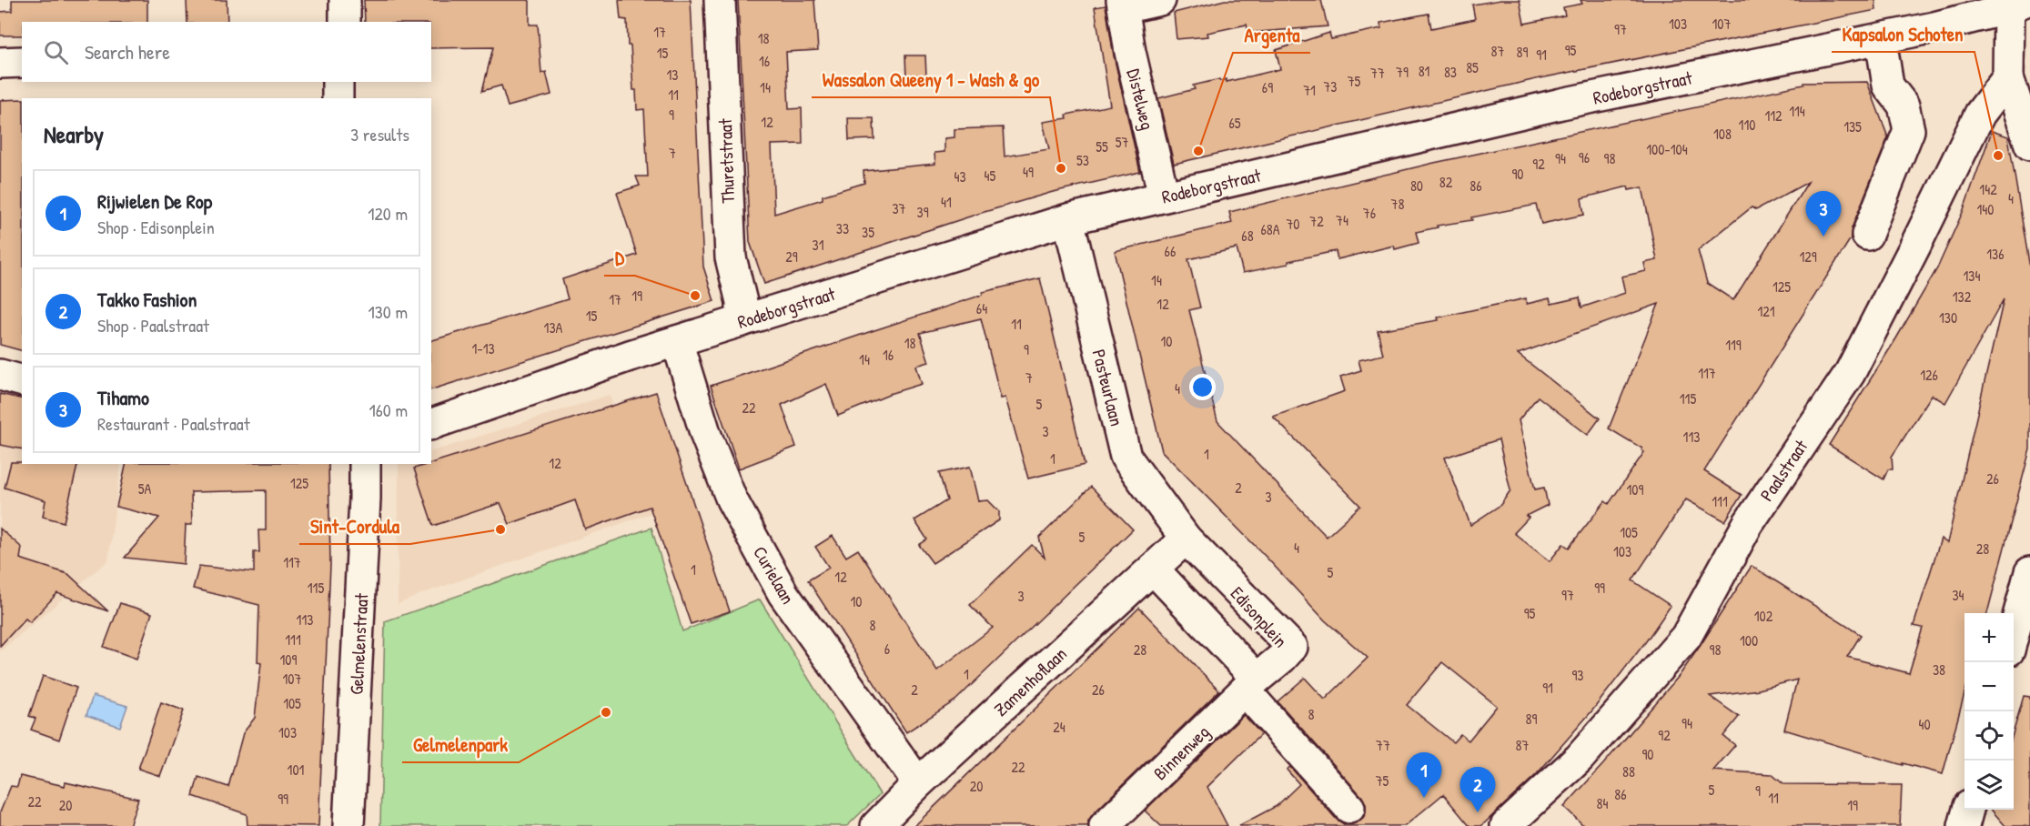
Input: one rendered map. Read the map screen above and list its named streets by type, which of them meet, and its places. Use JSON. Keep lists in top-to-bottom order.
{
  "streets": {
    "street": [
      "Rodeborgstraat",
      "Distelweg",
      "Thuretstraat",
      "Pasteurlaan",
      "Paalstraat",
      "Curielaan",
      "Edisonplein",
      "Gelmelenstraat",
      "Zamenhoflaan",
      "Binnenweg"
    ]
  },
  "crossings": [
    ["Rodeborgstraat", "Distelweg"],
    ["Rodeborgstraat", "Thuretstraat"],
    ["Rodeborgstraat", "Pasteurlaan"],
    ["Rodeborgstraat", "Curielaan"],
    ["Pasteurlaan", "Edisonplein"],
    ["Pasteurlaan", "Zamenhoflaan"],
    ["Curielaan", "Zamenhoflaan"],
    ["Edisonplein", "Zamenhoflaan"],
    ["Edisonplein", "Binnenweg"]
  ],
  "places": [
    "Argenta",
    "Kapsalon Schoten",
    "Wassalon Queeny 1 - Wash & go",
    "D",
    "Sint-Cordula",
    "Gelmelenpark"
  ],
  "house_numbers": [
    "103",
    "107",
    "97",
    "17",
    "18",
    "95",
    "87",
    "89",
    "15",
    "91",
    "16",
    "85",
    "81",
    "79",
    "83",
    "77",
    "13",
    "75",
    "73",
    "14",
    "69",
    "71",
    "11",
    "114",
    "9",
    "112",
    "12",
    "65",
    "110",
    "135",
    "108",
    "57",
    "55",
    "100-104",
    "7",
    "96",
    "94",
    "98",
    "53",
    "92",
    "49",
    "90",
    "45",
    "43",
    "82",
    "80",
    "86",
    "142",
    "4",
    "41",
    "78",
    "37",
    "140",
    "39",
    "76",
    "74",
    "72",
    "70",
    "33",
    "68A",
    "35",
    "68",
    "31",
    "66",
    "136",
    "29",
    "129",
    "134",
    "14",
    "125",
    "19",
    "132",
    "17",
    "12",
    "64",
    "121",
    "15",
    "130",
    "11",
    "13A",
    "10",
    "18",
    "119",
    "1-13",
    "9",
    "16",
    "14",
    "117",
    "126",
    "7",
    "4",
    "115",
    "5",
    "22",
    "3",
    "113",
    "1",
    "1",
    "12",
    "26",
    "125",
    "2",
    "5A",
    "109",
    "3",
    "111",
    "105",
    "5",
    "4",
    "28",
    "103",
    "117",
    "1",
    "5",
    "12",
    "115",
    "99",
    "97",
    "34",
    "3",
    "10",
    "95",
    "102",
    "113",
    "8",
    "111",
    "100",
    "6",
    "28",
    "98",
    "109",
    "38",
    "1",
    "93",
    "107",
    "91",
    "2",
    "26",
    "105",
    "8",
    "89",
    "94",
    "40",
    "24",
    "103",
    "92",
    "77",
    "87",
    "90",
    "22",
    "101",
    "88",
    "75",
    "20",
    "5",
    "9",
    "86",
    "11",
    "99",
    "22",
    "84",
    "20",
    "19"
  ],
  "page": {
    "search": "Search here",
    "heading": ["Nearby", "3 results"],
    "list": [
      {
        "mark": "1",
        "name": "Rijwielen De Rop",
        "note": "Shop · Edisonplein",
        "value": "120 m"
      },
      {
        "mark": "2",
        "name": "Takko Fashion",
        "note": "Shop · Paalstraat",
        "value": "130 m"
      },
      {
        "mark": "3",
        "name": "Tihamo",
        "note": "Restaurant · Paalstraat",
        "value": "160 m"
      }
    ],
    "pins": ["3", "1", "2"],
    "map_buttons": ["+", "−"]
  }
}
